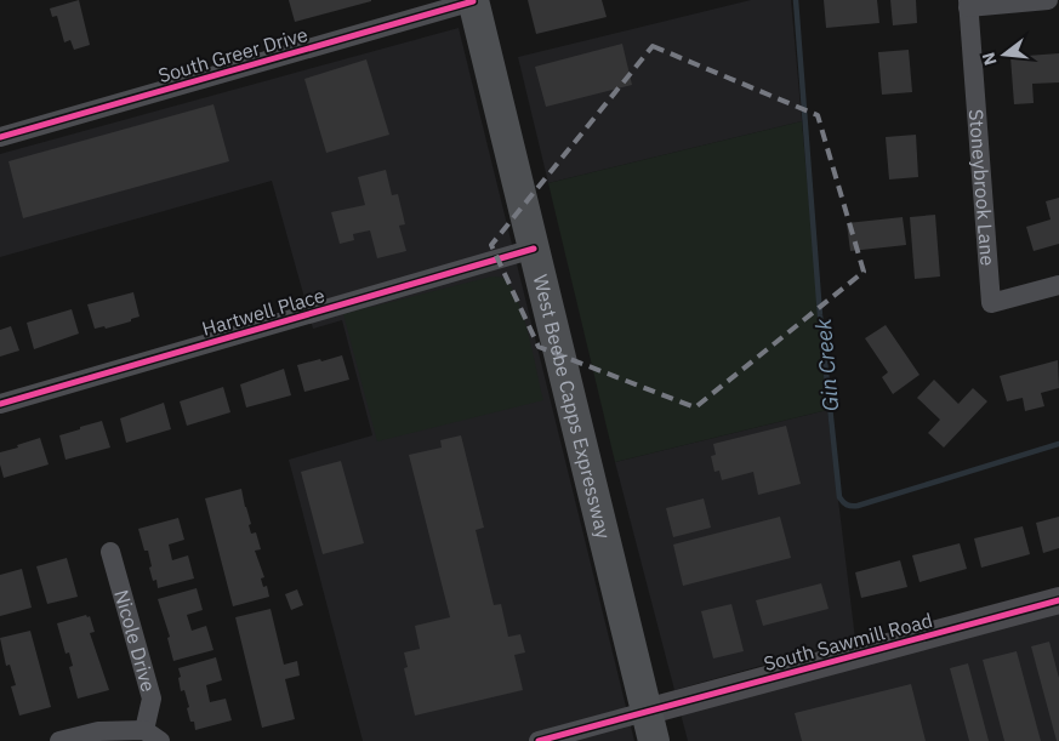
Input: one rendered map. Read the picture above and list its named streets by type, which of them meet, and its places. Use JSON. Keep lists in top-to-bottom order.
{
  "streets": {
    "main road": ["West Beebe Capps Expressway"],
    "street": [
      "South Greer Drive",
      "Stoneybrook Lane",
      "Hartwell Place",
      "Nicole Drive",
      "South Sawmill Road"
    ]
  },
  "crossings": [
    ["South Greer Drive", "West Beebe Capps Expressway"],
    ["Hartwell Place", "West Beebe Capps Expressway"],
    ["West Beebe Capps Expressway", "South Sawmill Road"]
  ],
  "water": ["Gin Creek"],
  "north": "left"
}
